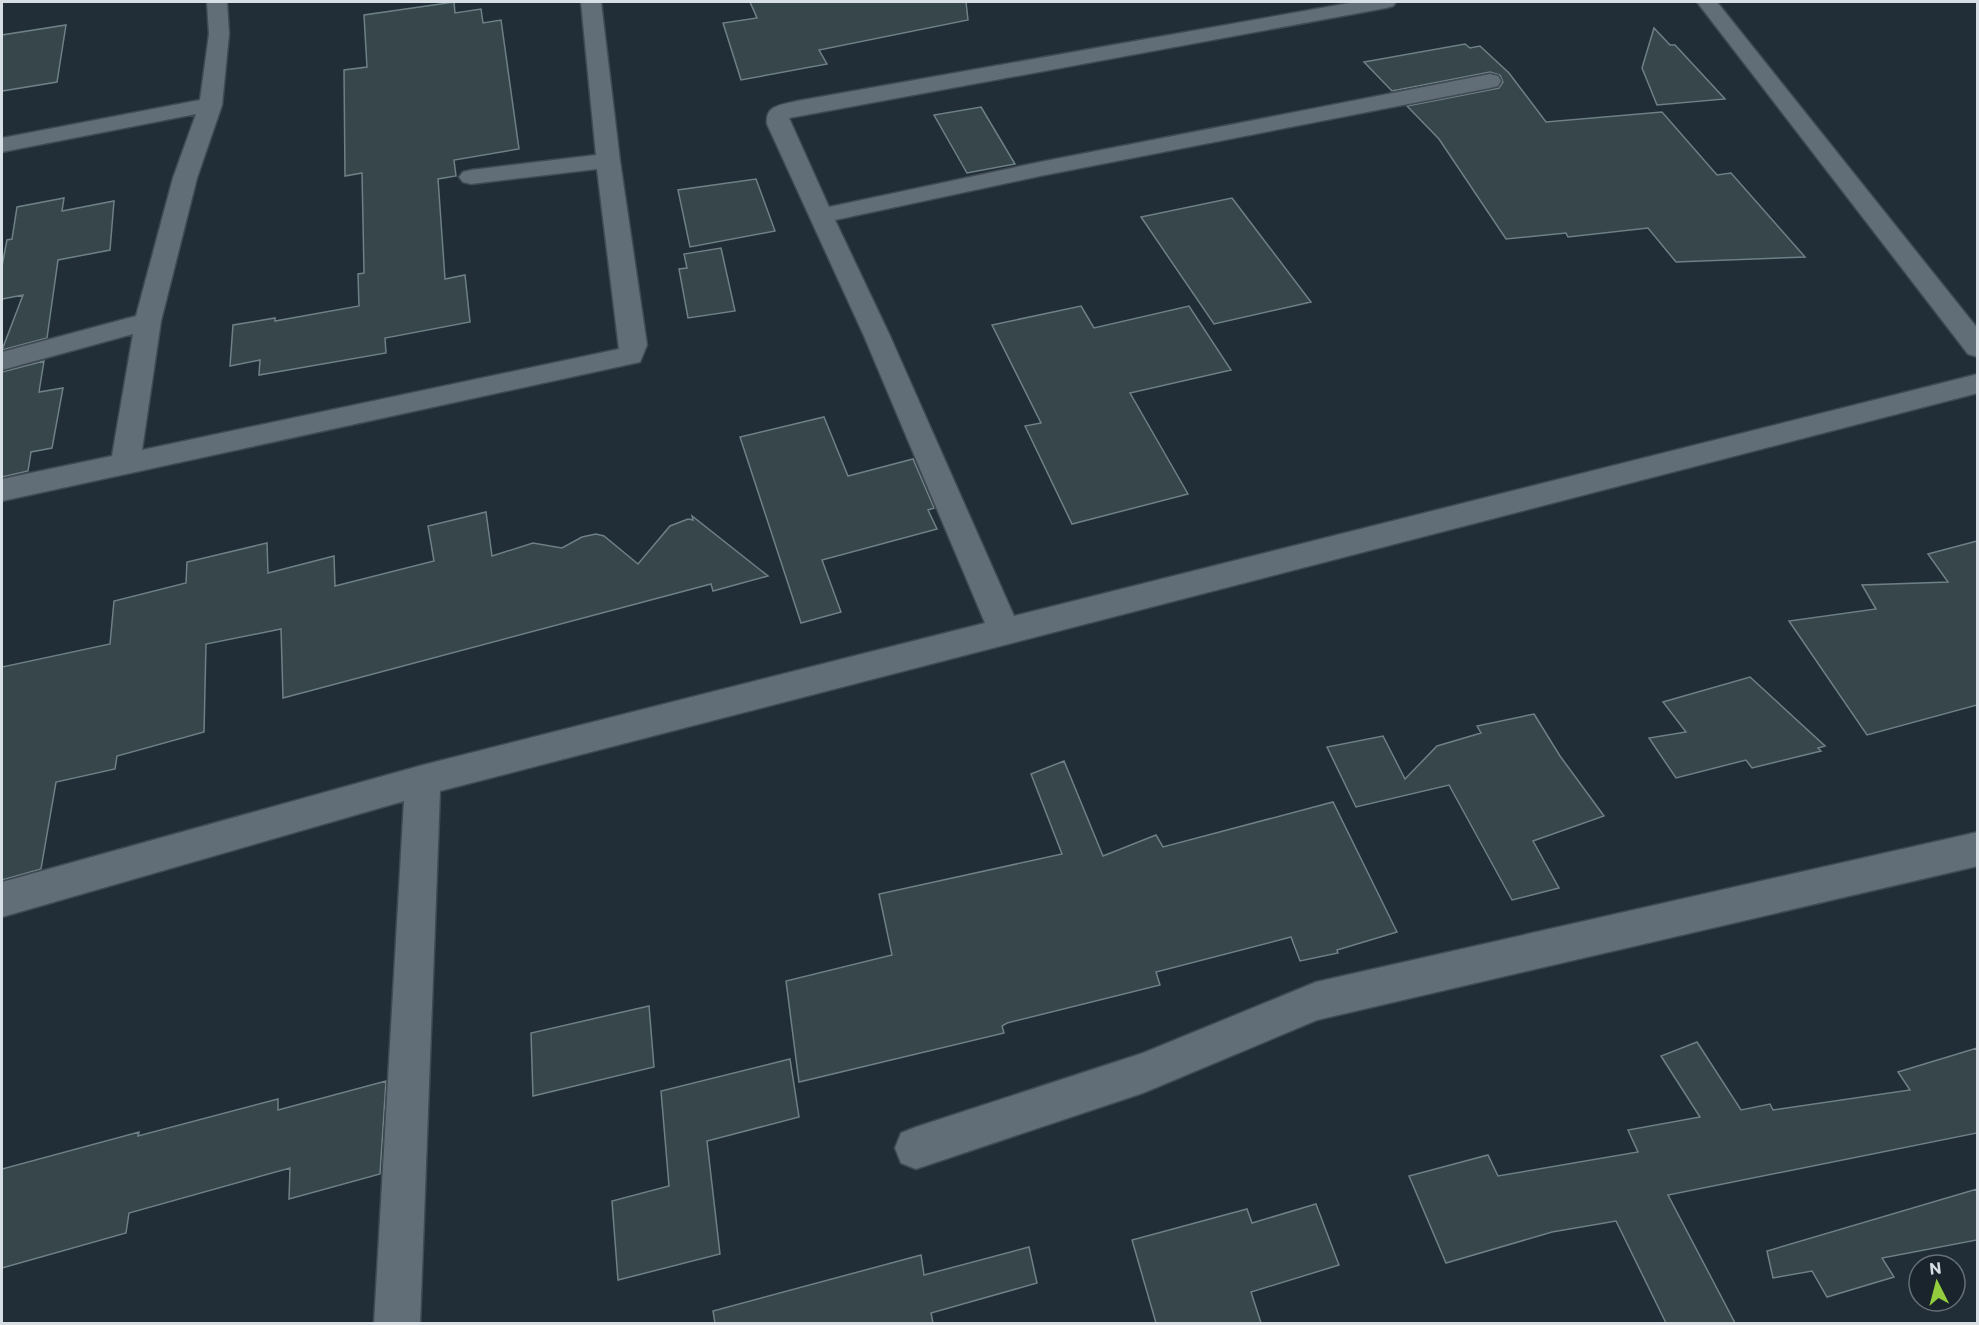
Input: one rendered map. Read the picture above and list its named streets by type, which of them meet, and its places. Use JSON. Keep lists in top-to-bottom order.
{
  "north": "top"
}
